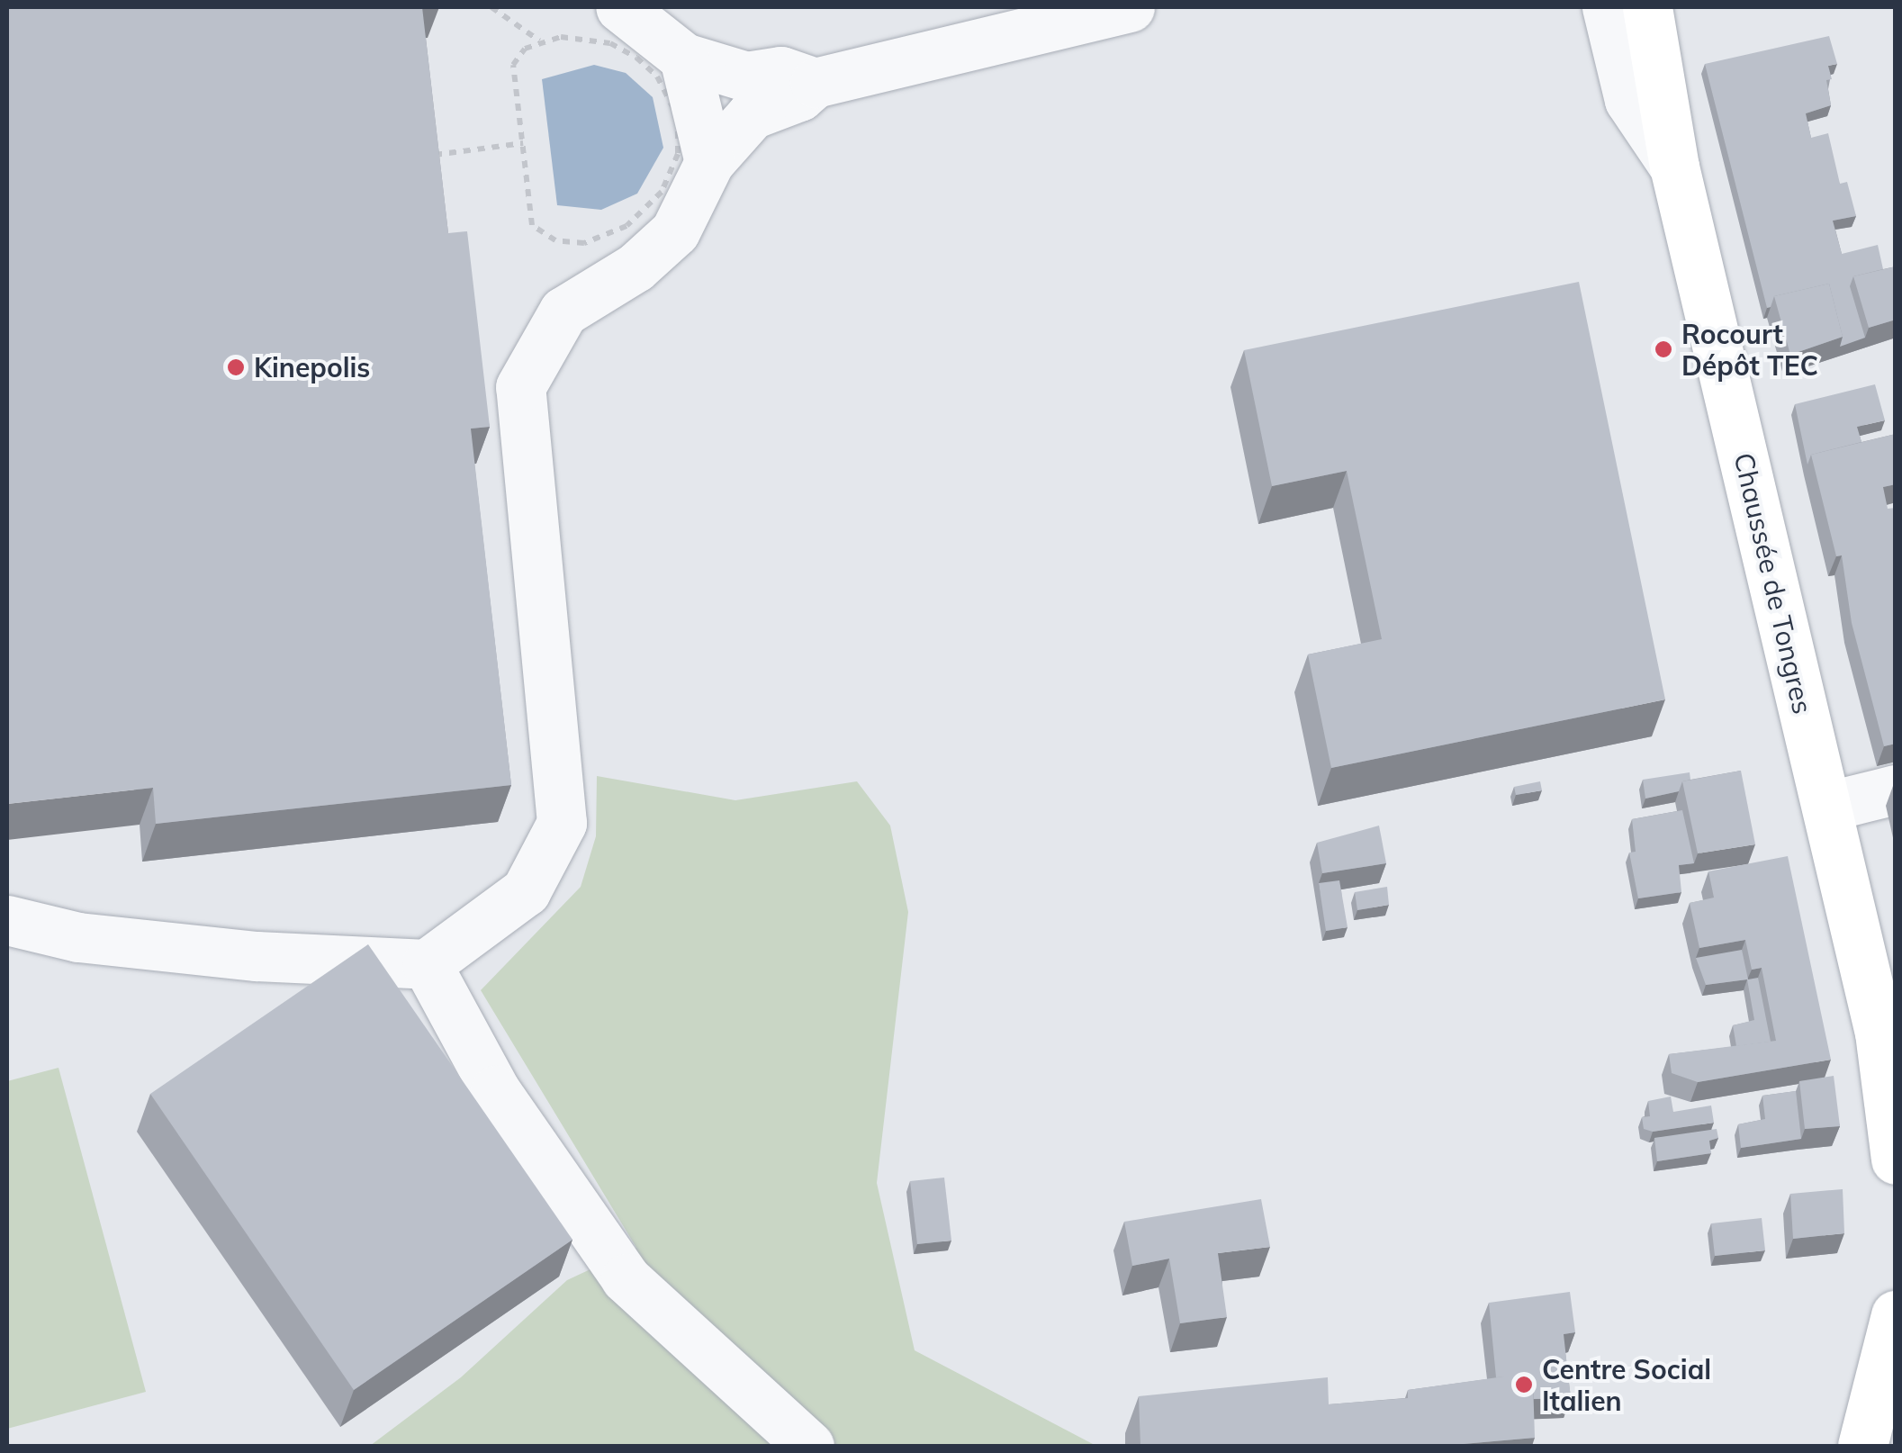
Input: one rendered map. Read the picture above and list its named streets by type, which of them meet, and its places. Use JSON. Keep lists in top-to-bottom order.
{
  "streets": {
    "main road": ["Chaussée de Tongres"]
  },
  "places": ["Rocourt Dépôt TEC", "Kinepolis", "Centre Social Italien"]
}
